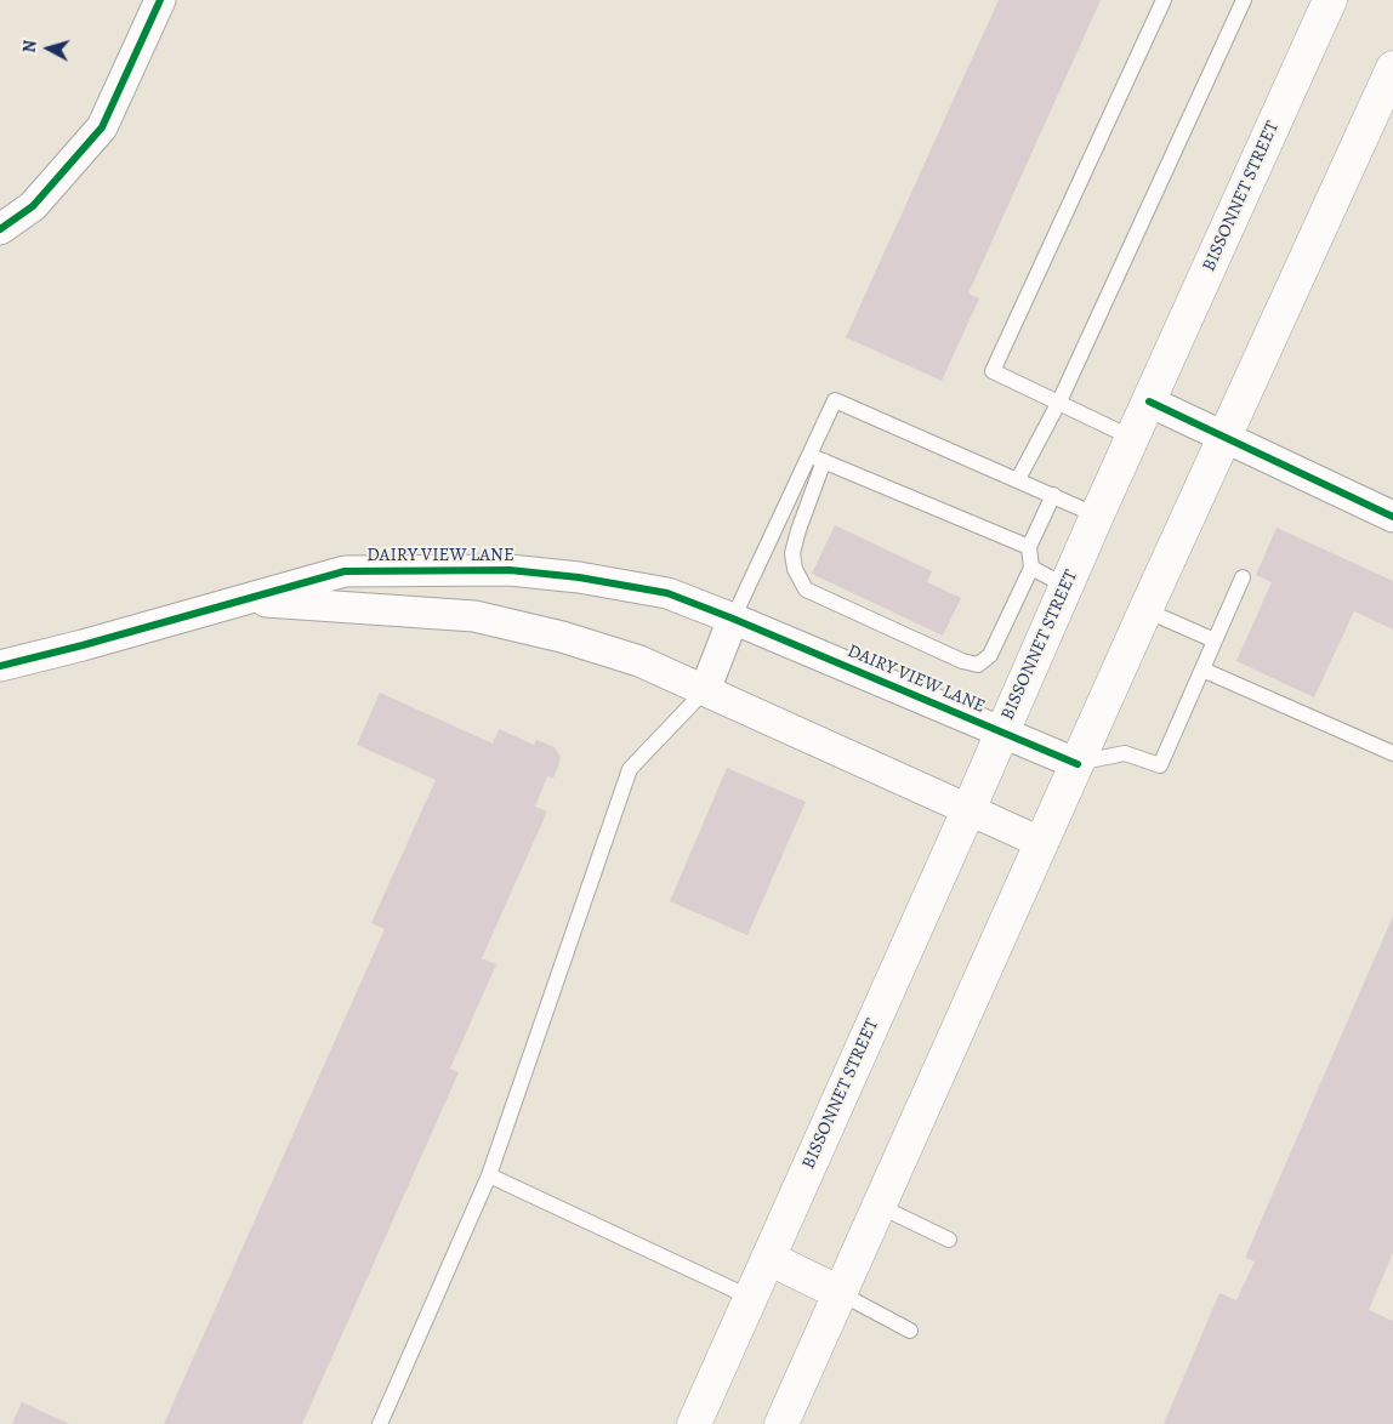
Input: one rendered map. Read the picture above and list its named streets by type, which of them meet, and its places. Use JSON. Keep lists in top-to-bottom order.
{
  "streets": {
    "main road": ["BISSONNET STREET"],
    "street": ["DAIRY VIEW LANE"]
  },
  "crossings": [
    ["BISSONNET STREET", "DAIRY VIEW LANE"]
  ],
  "north": "left"
}
